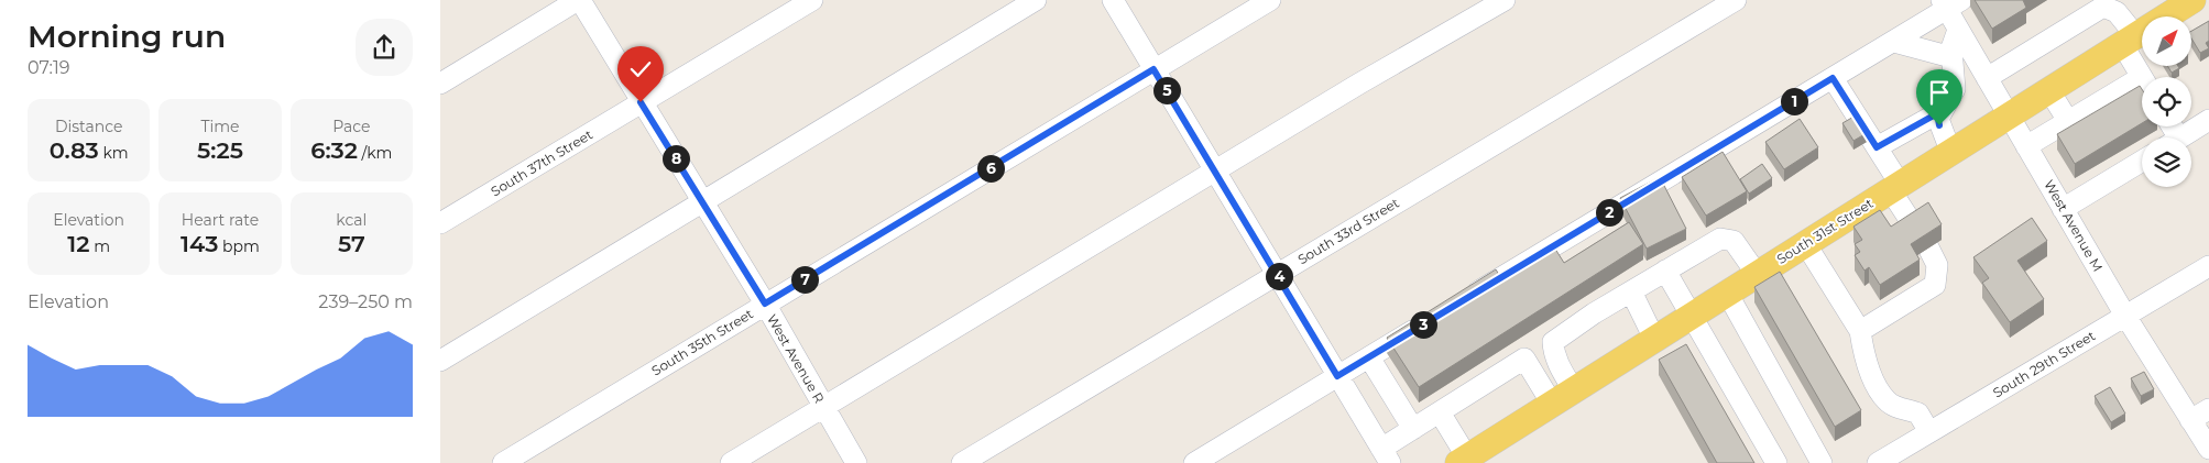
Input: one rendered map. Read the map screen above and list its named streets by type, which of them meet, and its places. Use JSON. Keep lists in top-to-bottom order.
{
  "streets": {
    "main road": ["South 31st Street"],
    "street": [
      "South 37th Street",
      "West Avenue M",
      "South 33rd Street",
      "South 35th Street",
      "West Avenue R",
      "South 29th Street"
    ]
  },
  "crossings": [
    ["South 37th Street", "West Avenue R"],
    ["West Avenue M", "South 31st Street"],
    ["West Avenue M", "South 29th Street"],
    ["South 35th Street", "West Avenue R"]
  ],
  "north": "top right",
  "page": {
    "heading": ["Morning run", "07:19"],
    "pins": [
      "5",
      "1",
      "8",
      "6",
      "2",
      "4",
      "7",
      "3"
    ],
    "stats": [
      ["Distance", "0.83 km"],
      ["Time", "5:25"],
      ["Pace", "6:32 /km"],
      ["Elevation", "12 m"],
      ["Heart rate", "143 bpm"],
      ["kcal", "57"]
    ],
    "chart": ["Elevation", "239–250 m"]
  }
}
